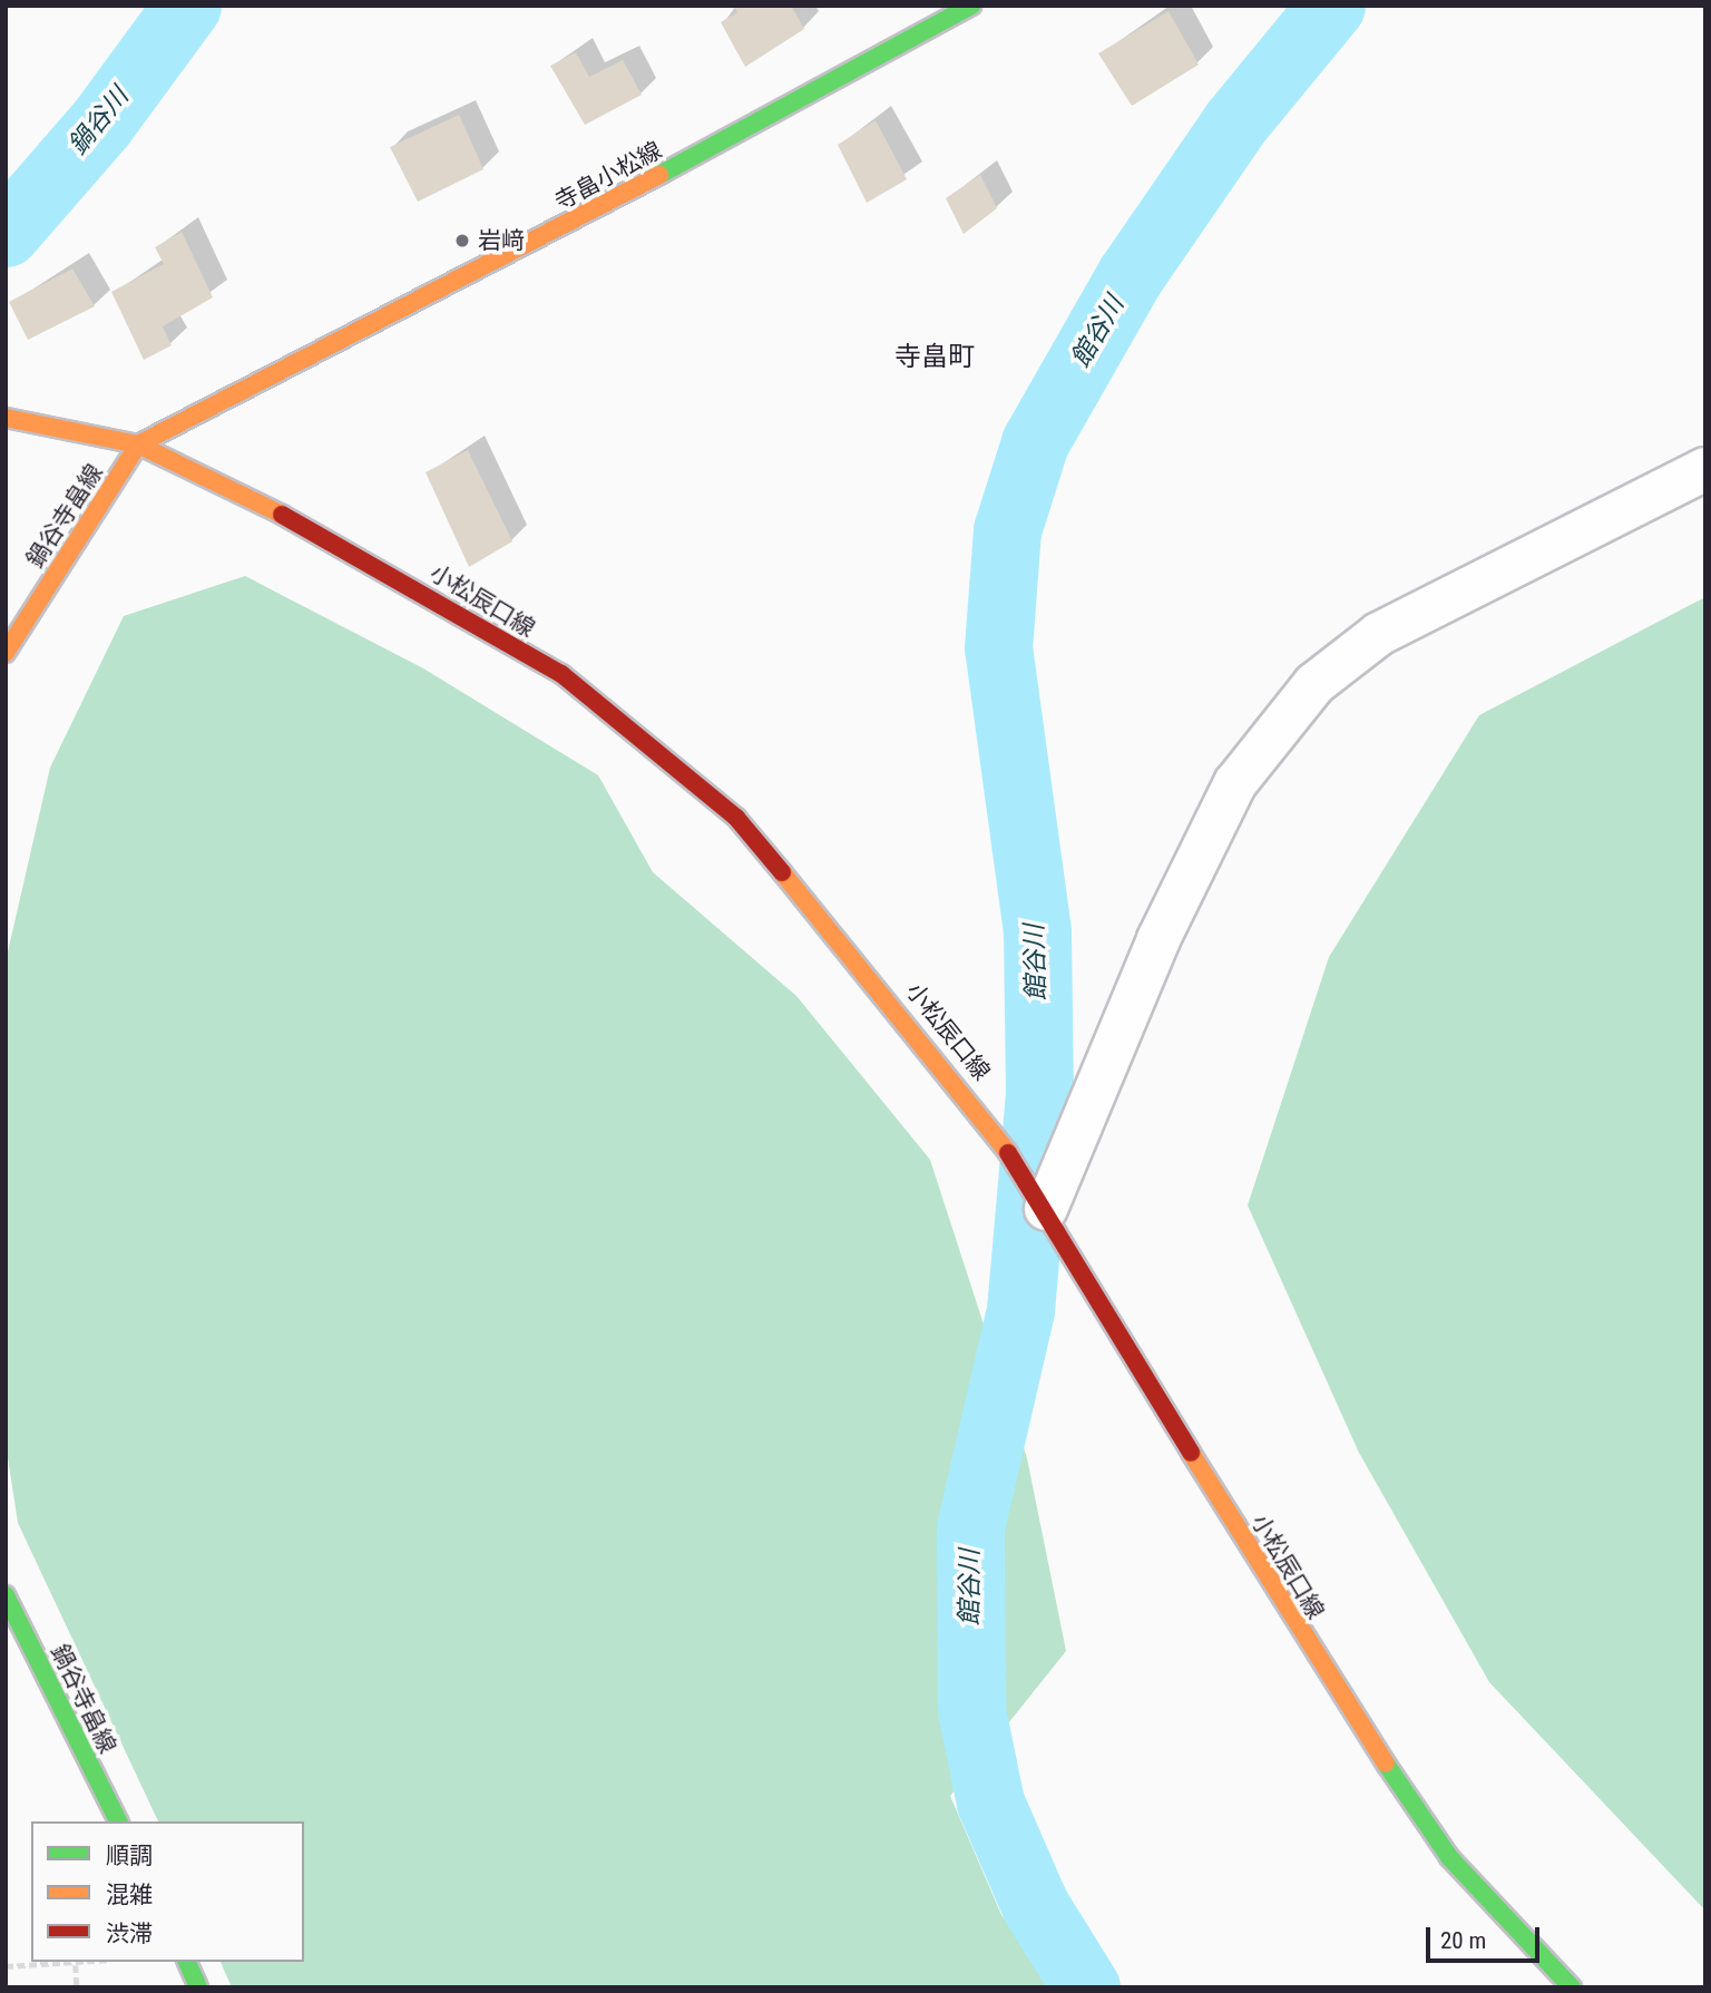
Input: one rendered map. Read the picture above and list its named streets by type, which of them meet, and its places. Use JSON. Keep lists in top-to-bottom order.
{
  "streets": {
    "main road": ["寺畠小松線", "鍋谷寺畠線", "小松辰口線"]
  },
  "crossings": [
    ["寺畠小松線", "鍋谷寺畠線"],
    ["寺畠小松線", "小松辰口線"],
    ["鍋谷寺畠線", "小松辰口線"]
  ],
  "districts": ["寺畠町"],
  "water": ["鍋谷川", "館谷川"],
  "places": ["岩﨑"],
  "legend": ["順調", "混雑", "渋滞"],
  "scale_bar": "20 m"
}
